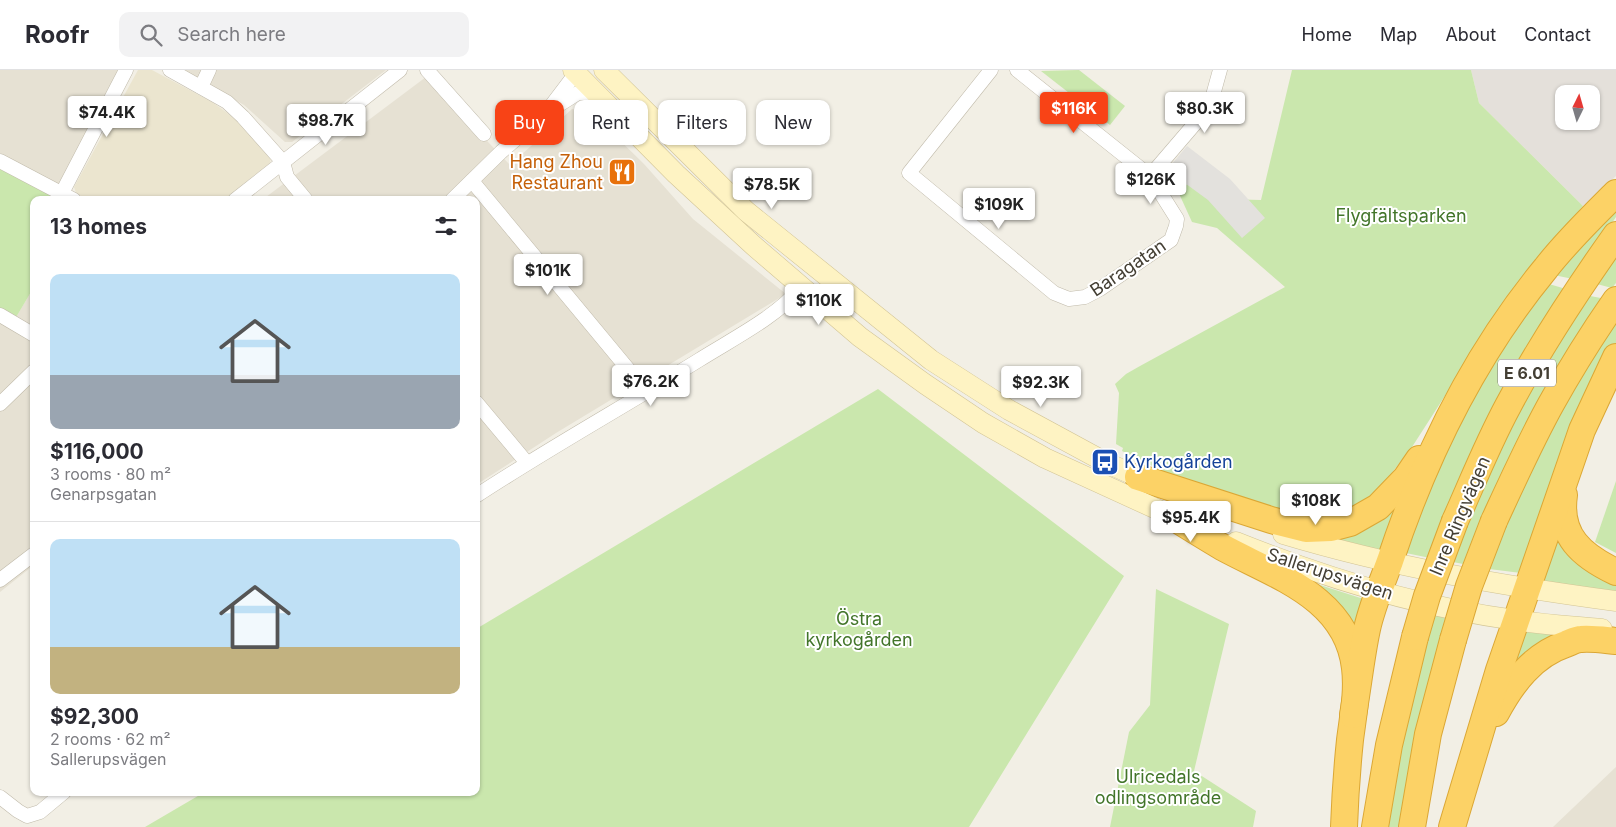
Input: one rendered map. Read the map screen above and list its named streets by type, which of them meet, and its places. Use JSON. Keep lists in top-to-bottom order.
{
  "streets": {
    "highway": ["E 6.01", "Inre Ringvägen"],
    "main road": ["Sallerupsvägen"],
    "street": ["Baragatan"]
  },
  "parks": ["Flygfältsparken", "Östra kyrkogården", "Ulricedals odlingsområde"],
  "places": {
    "restaurant": ["Hang Zhou Restaurant"],
    "bus stop": ["Kyrkogården"]
  },
  "north": "top",
  "page": {
    "header": "Roofr",
    "search": "Search here",
    "nav": [
      "Home",
      "Map",
      "About",
      "Contact"
    ],
    "price": [
      "$116K",
      "$80.3K",
      "$74.4K",
      "$98.7K",
      "$126K",
      "$78.5K",
      "$109K",
      "$101K",
      "$110K",
      "$76.2K",
      "$92.3K",
      "$108K",
      "$95.4K"
    ],
    "chip": [
      "Buy",
      "Rent",
      "Filters",
      "New"
    ],
    "heading": "13 homes",
    "list": [
      {
        "name": "$116,000",
        "note": "3 rooms · 80 m² · Genarpsgatan"
      },
      {
        "name": "$92,300",
        "note": "2 rooms · 62 m² · Sallerupsvägen"
      }
    ]
  }
}
